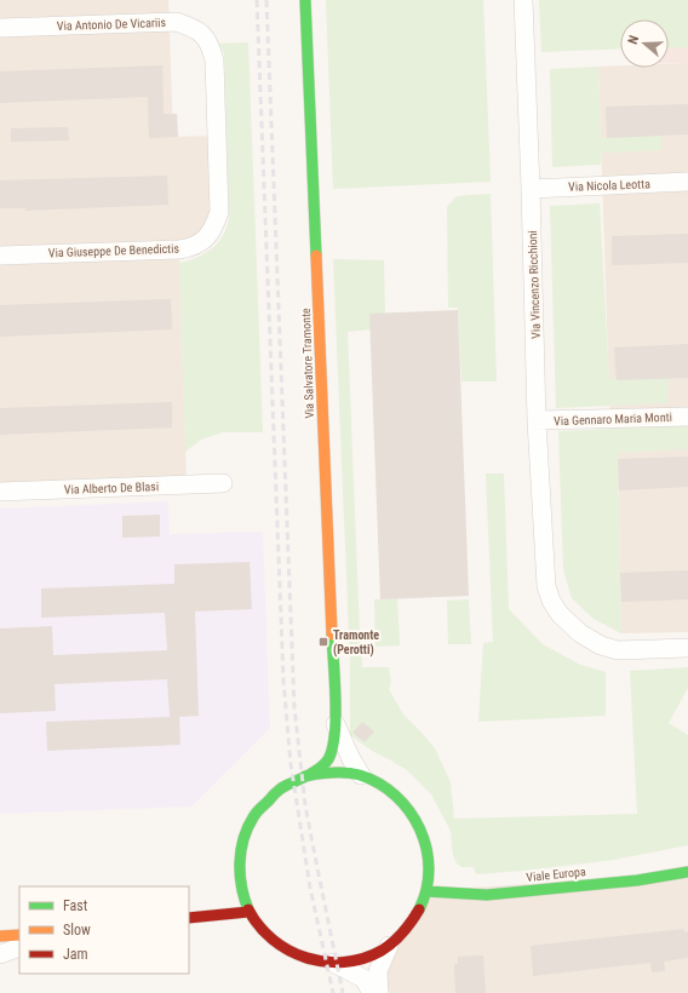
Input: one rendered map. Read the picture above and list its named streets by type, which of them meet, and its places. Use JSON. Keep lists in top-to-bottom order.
{
  "streets": {
    "main road": ["Via Salvatore Tramonte", "Viale Europa"],
    "street": [
      "Via Antonio De Vicariis",
      "Via Nicola Leotta",
      "Via Giuseppe De Benedictis",
      "Via Vincenzo Ricchioni",
      "Via Gennaro Maria Monti",
      "Via Alberto De Blasi"
    ]
  },
  "crossings": [
    ["Via Antonio De Vicariis", "Via Giuseppe De Benedictis"],
    ["Via Nicola Leotta", "Via Vincenzo Ricchioni"],
    ["Via Vincenzo Ricchioni", "Via Gennaro Maria Monti"]
  ],
  "places": {
    "transit": ["Tramonte (Perotti)"]
  },
  "legend": ["Fast", "Slow", "Jam"],
  "north": "left"
}
